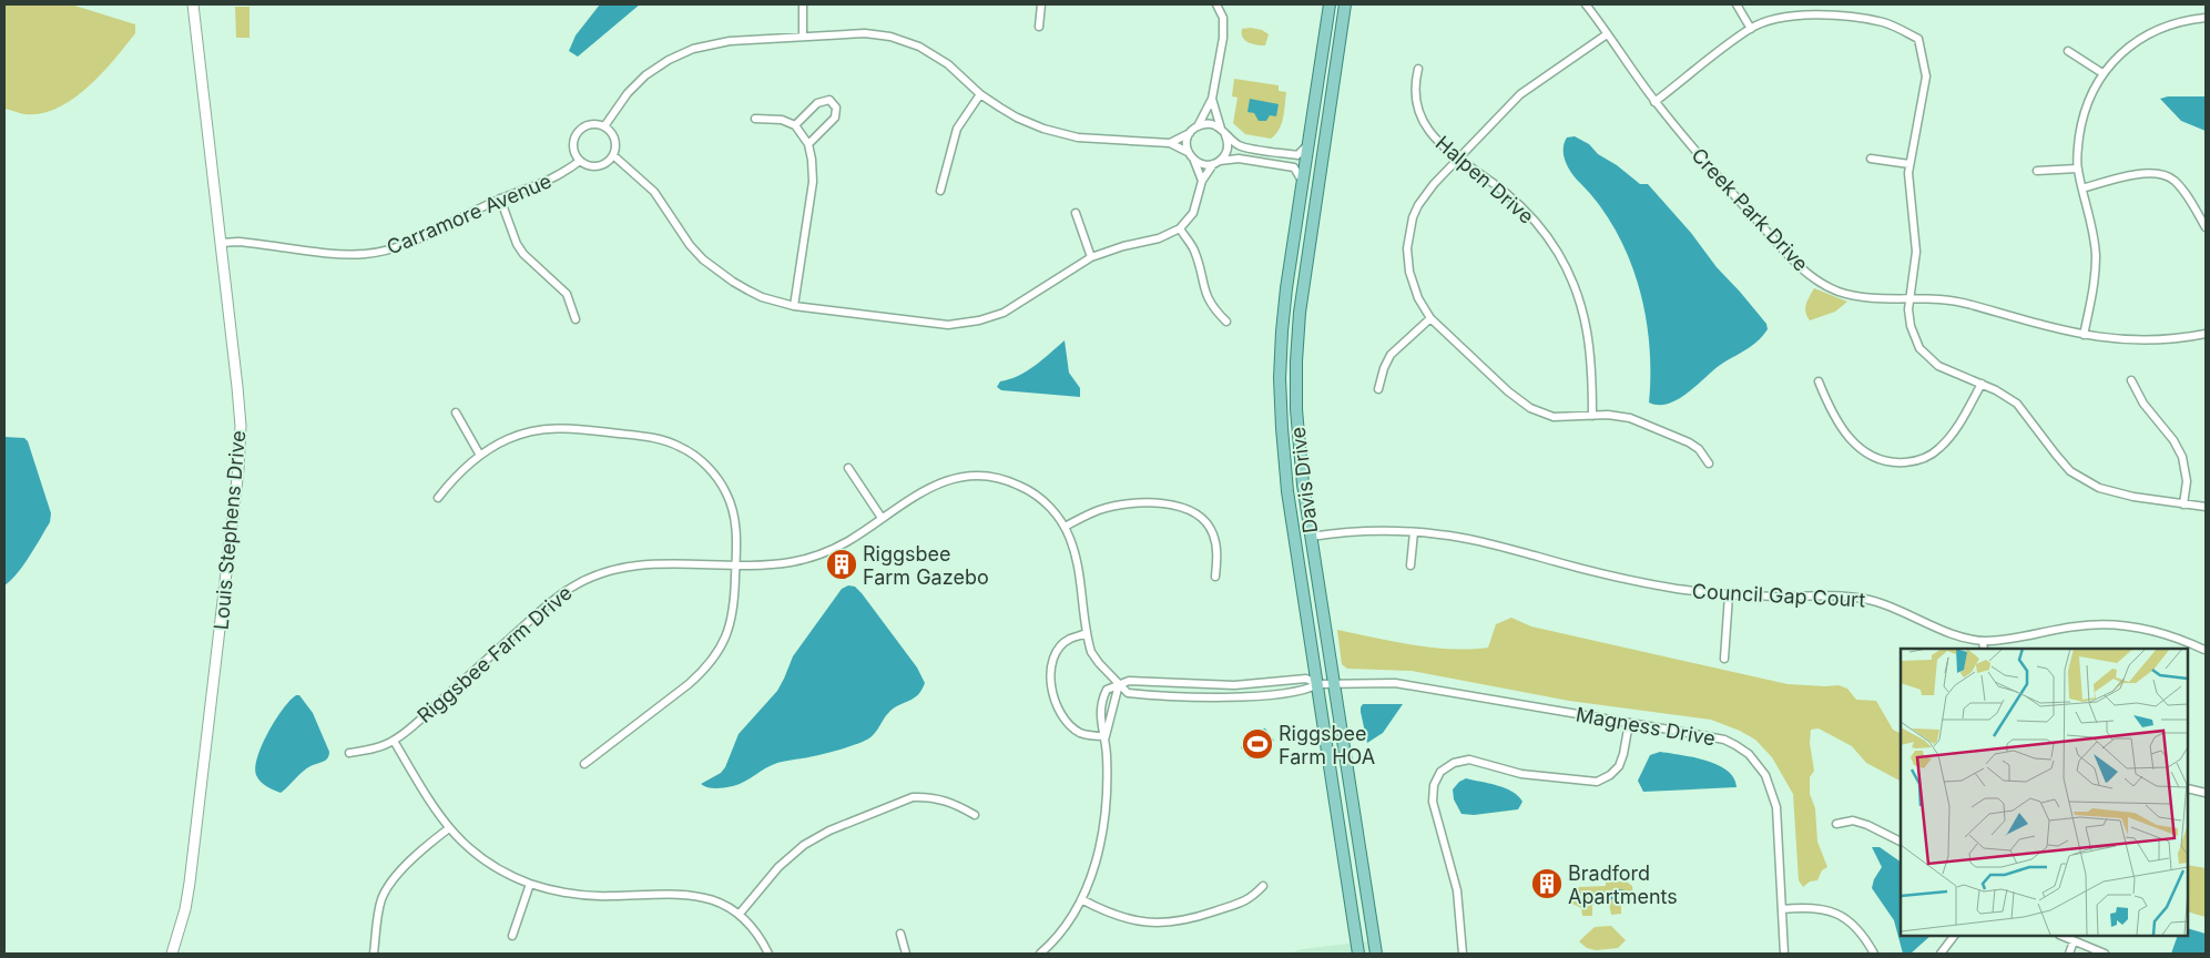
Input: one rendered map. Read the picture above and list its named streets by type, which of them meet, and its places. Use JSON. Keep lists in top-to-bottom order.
{
  "streets": {
    "main road": ["Davis Drive"],
    "street": [
      "Halpen Drive",
      "Creek Park Drive",
      "Carramore Avenue",
      "Louis Stephens Drive",
      "Council Gap Court",
      "Riggsbee Farm Drive",
      "Magness Drive"
    ]
  },
  "crossings": [
    ["Carramore Avenue", "Louis Stephens Drive"],
    ["Davis Drive", "Council Gap Court"],
    ["Davis Drive", "Magness Drive"]
  ],
  "places": {
    "building": ["Riggsbee Farm Gazebo", "Bradford Apartments"],
    "sports": ["Riggsbee Farm HOA"]
  }
}
